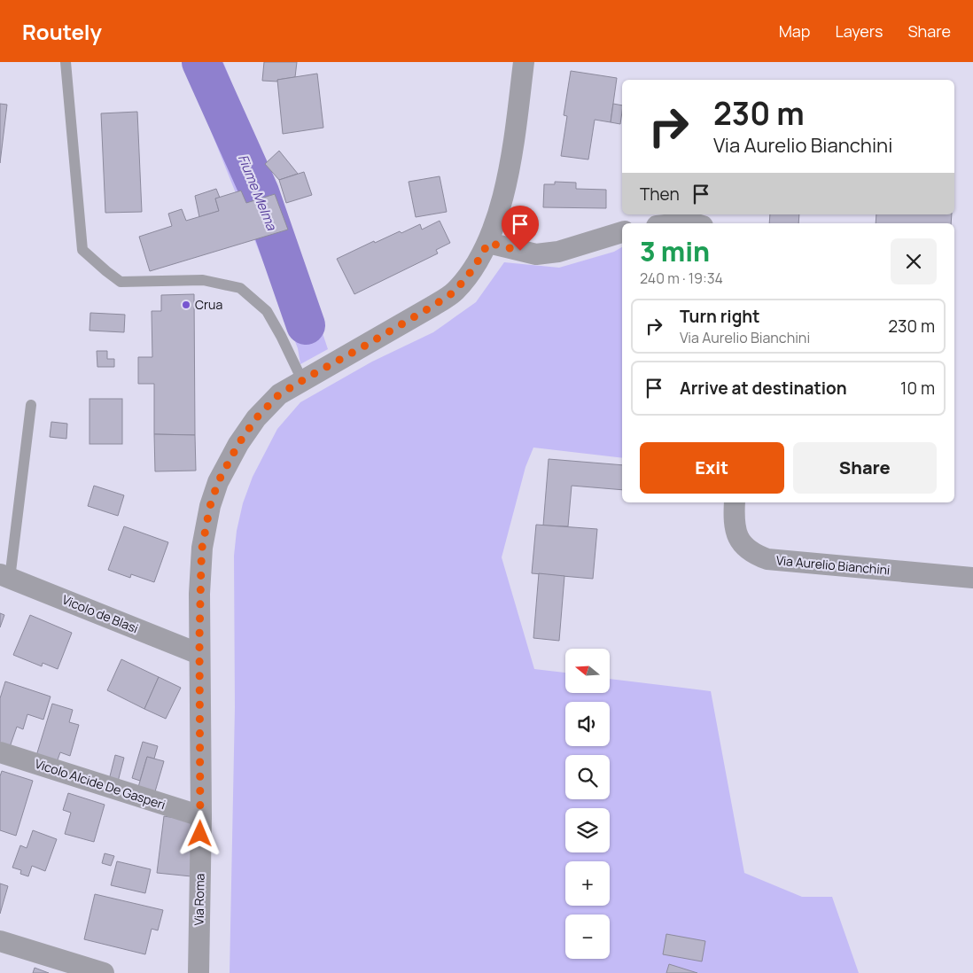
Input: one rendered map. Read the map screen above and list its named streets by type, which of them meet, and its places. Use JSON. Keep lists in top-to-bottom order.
{
  "streets": {
    "street": [
      "Via Aurelio Bianchini",
      "Vicolo de Blasi",
      "Vicolo Alcide De Gasperi",
      "Via Roma"
    ]
  },
  "crossings": [
    ["Vicolo de Blasi", "Via Roma"],
    ["Vicolo Alcide De Gasperi", "Via Roma"]
  ],
  "water": ["Fiume Melma"],
  "places": ["Crua"],
  "north": "left",
  "page": {
    "header": "Routely",
    "nav": ["Map", "Layers", "Share"],
    "turn": ["230 m", "Via Aurelio Bianchini"],
    "then": "Then",
    "heading": ["3 min", "240 m · 19:34"],
    "list": [
      {
        "name": "Turn right",
        "note": "Via Aurelio Bianchini",
        "value": "230 m"
      },
      {
        "name": "Arrive at destination",
        "value": "10 m"
      }
    ],
    "buttons": ["Exit", "Share"],
    "map_buttons": ["+", "−"]
  }
}
